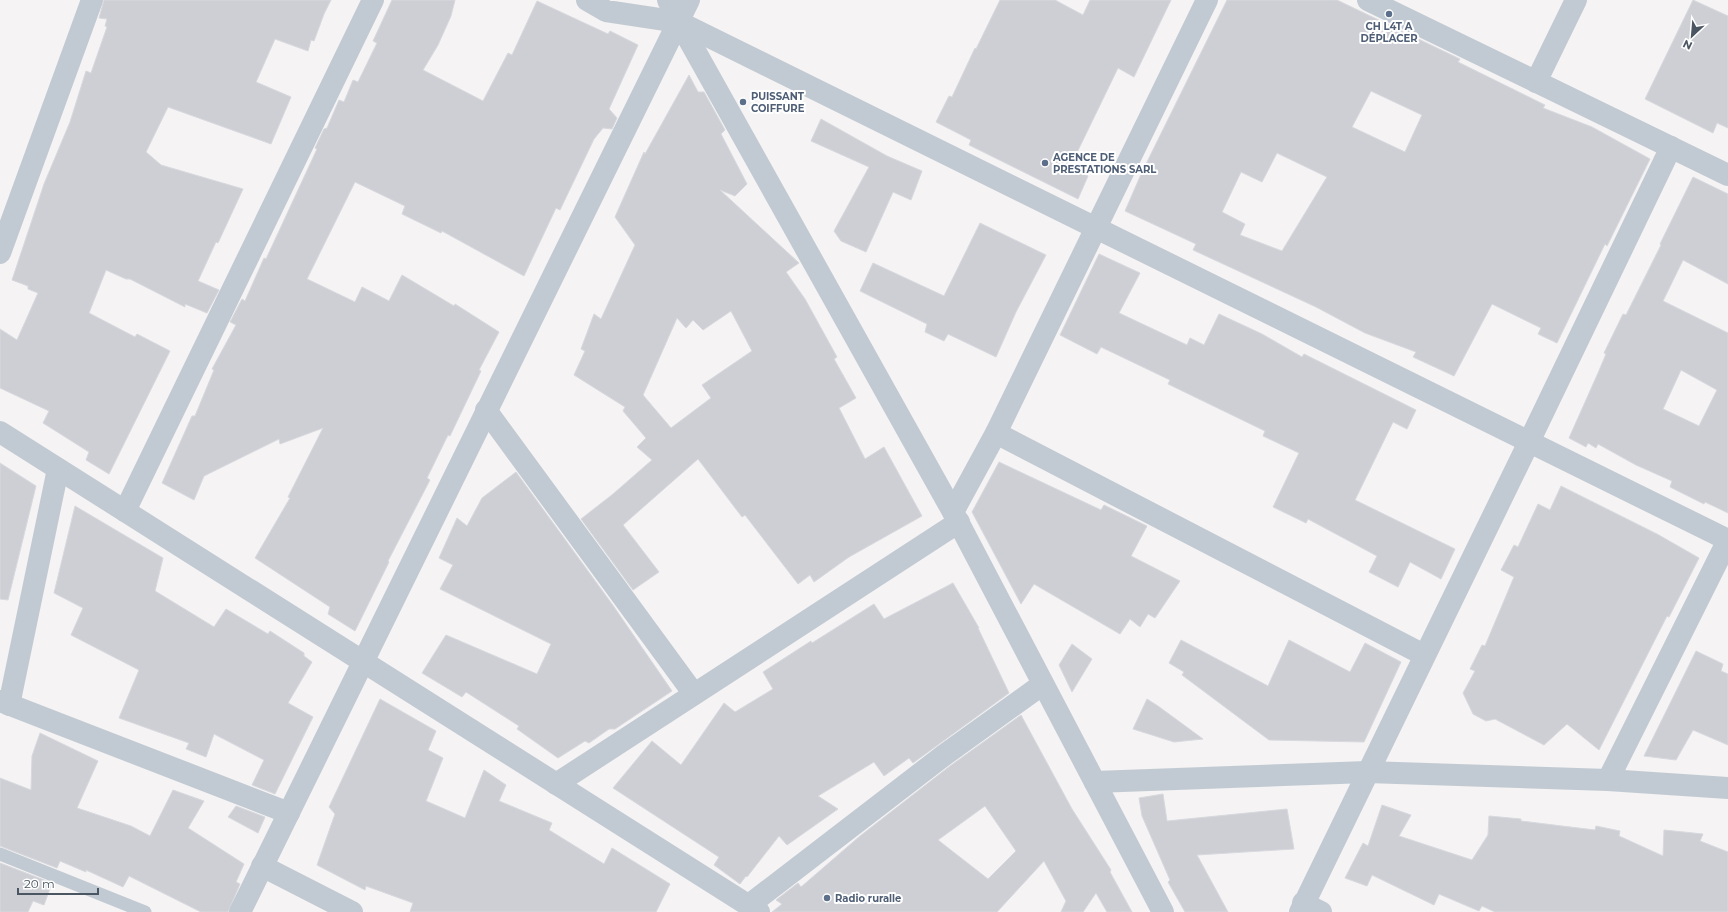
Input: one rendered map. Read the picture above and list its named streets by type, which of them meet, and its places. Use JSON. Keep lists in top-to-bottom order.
{
  "places": [
    "CH L4T A DÉPLACER",
    "PUISSANT COIFFURE",
    "AGENCE DE PRESTATIONS SARL",
    "Radio ruralle"
  ],
  "scale_bar": "20 m",
  "north": "bottom left"
}
